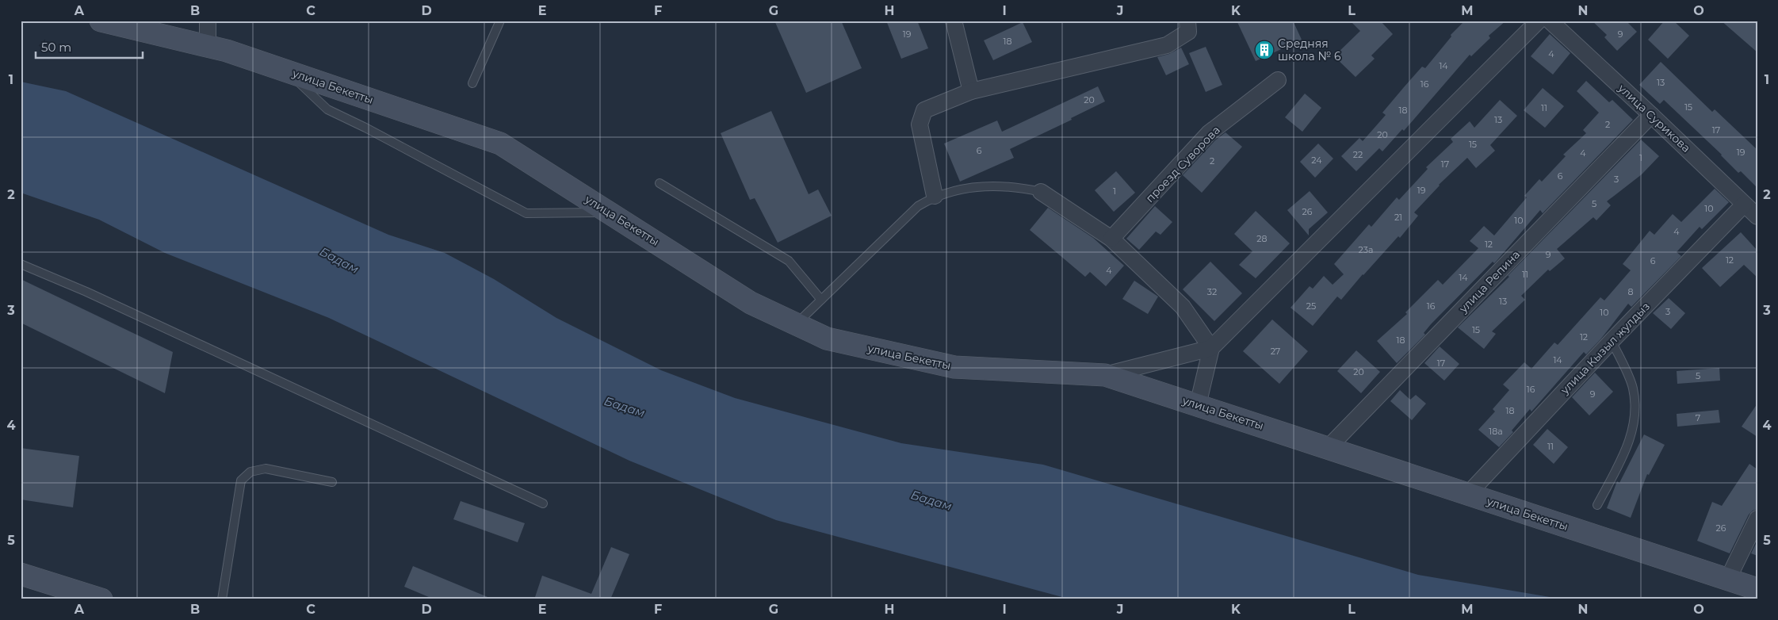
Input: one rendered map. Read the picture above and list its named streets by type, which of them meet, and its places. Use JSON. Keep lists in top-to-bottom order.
{
  "streets": {
    "street": [
      "улица Бекетты",
      "улица Сурикова",
      "проезд Суворова",
      "улица Репина",
      "улица Кызыл жулдыз"
    ]
  },
  "crossings": [
    ["улица Бекетты", "улица Репина"],
    ["улица Бекетты", "улица Кызыл жулдыз"],
    ["улица Сурикова", "улица Репина"],
    ["улица Сурикова", "улица Кызыл жулдыз"]
  ],
  "water": ["Бадам"],
  "places": {
    "building": ["Средняя школа № 6"]
  },
  "house_numbers": [
    "19",
    "9",
    "18",
    "4",
    "14",
    "13",
    "16",
    "20",
    "15",
    "11",
    "18",
    "13",
    "2",
    "17",
    "20",
    "15",
    "6",
    "19",
    "4",
    "22",
    "1",
    "24",
    "2",
    "17",
    "6",
    "3",
    "19",
    "1",
    "5",
    "10",
    "26",
    "21",
    "10",
    "4",
    "28",
    "12",
    "23а",
    "9",
    "12",
    "6",
    "4",
    "11",
    "14",
    "32",
    "8",
    "13",
    "25",
    "16",
    "3",
    "10",
    "15",
    "12",
    "18",
    "27",
    "14",
    "17",
    "20",
    "5",
    "16",
    "9",
    "18",
    "7",
    "18а",
    "11",
    "26"
  ],
  "scale_bar": "50 m",
  "grid": {
    "columns": [
      "A",
      "B",
      "C",
      "D",
      "E",
      "F",
      "G",
      "H",
      "I",
      "J",
      "K",
      "L",
      "M",
      "N",
      "O"
    ],
    "rows": [
      "1",
      "2",
      "3",
      "4",
      "5"
    ]
  }
}
